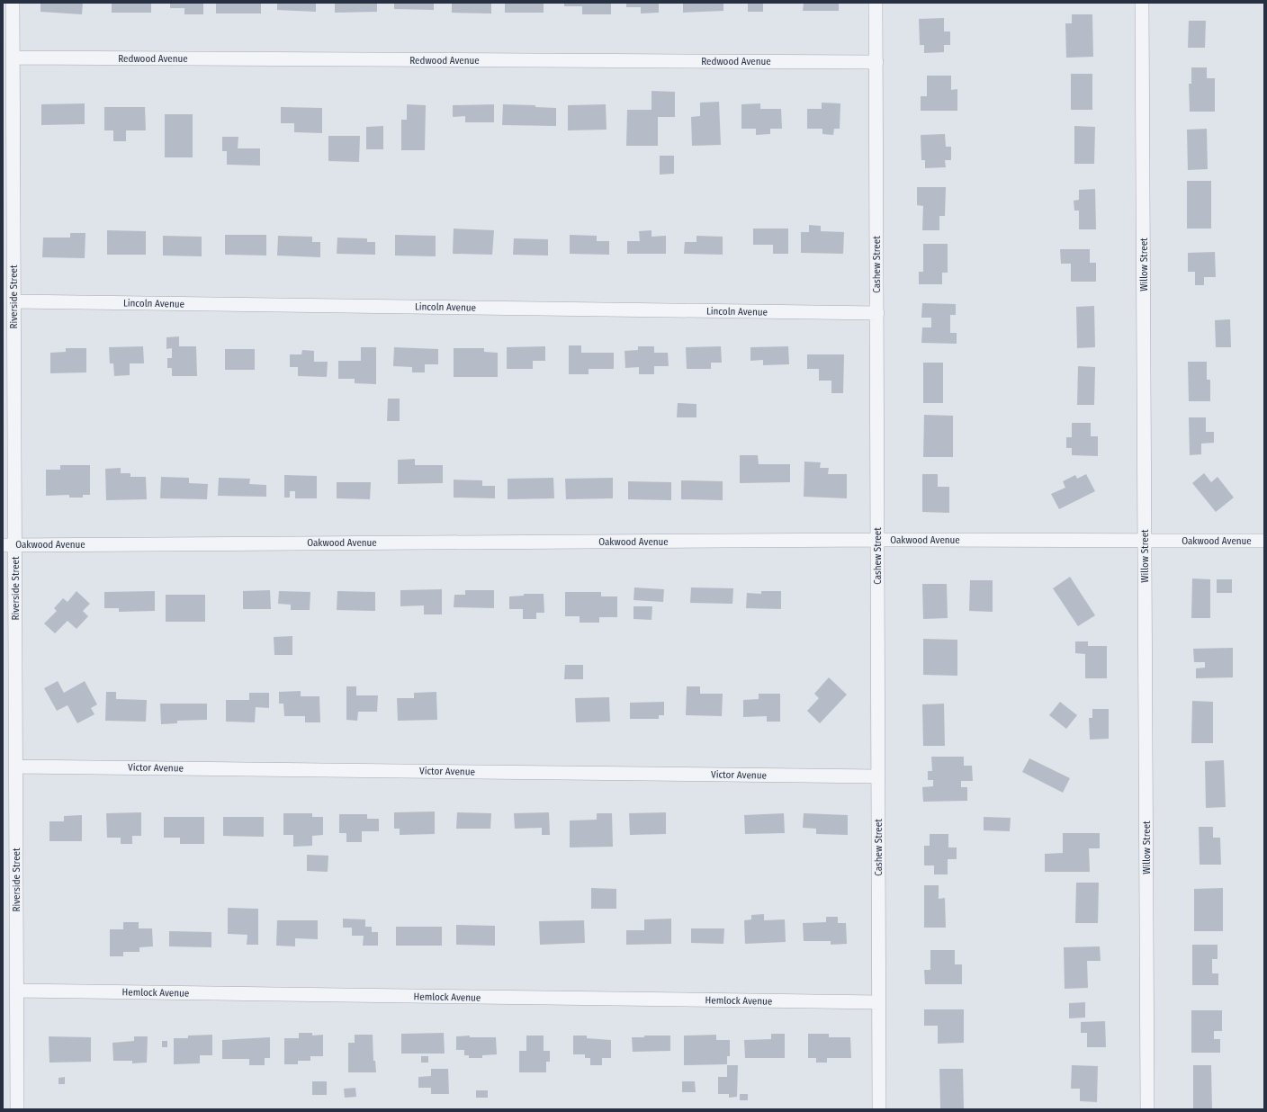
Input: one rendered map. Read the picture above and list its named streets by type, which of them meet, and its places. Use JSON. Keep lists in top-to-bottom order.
{
  "streets": {
    "street": [
      "Redwood Avenue",
      "Cashew Street",
      "Willow Street",
      "Riverside Street",
      "Lincoln Avenue",
      "Oakwood Avenue",
      "Victor Avenue",
      "Hemlock Avenue"
    ]
  },
  "crossings": [
    ["Redwood Avenue", "Cashew Street"],
    ["Redwood Avenue", "Riverside Street"],
    ["Cashew Street", "Lincoln Avenue"],
    ["Cashew Street", "Oakwood Avenue"],
    ["Cashew Street", "Victor Avenue"],
    ["Cashew Street", "Hemlock Avenue"],
    ["Willow Street", "Oakwood Avenue"],
    ["Riverside Street", "Lincoln Avenue"],
    ["Riverside Street", "Oakwood Avenue"],
    ["Riverside Street", "Victor Avenue"],
    ["Riverside Street", "Hemlock Avenue"]
  ]
}
